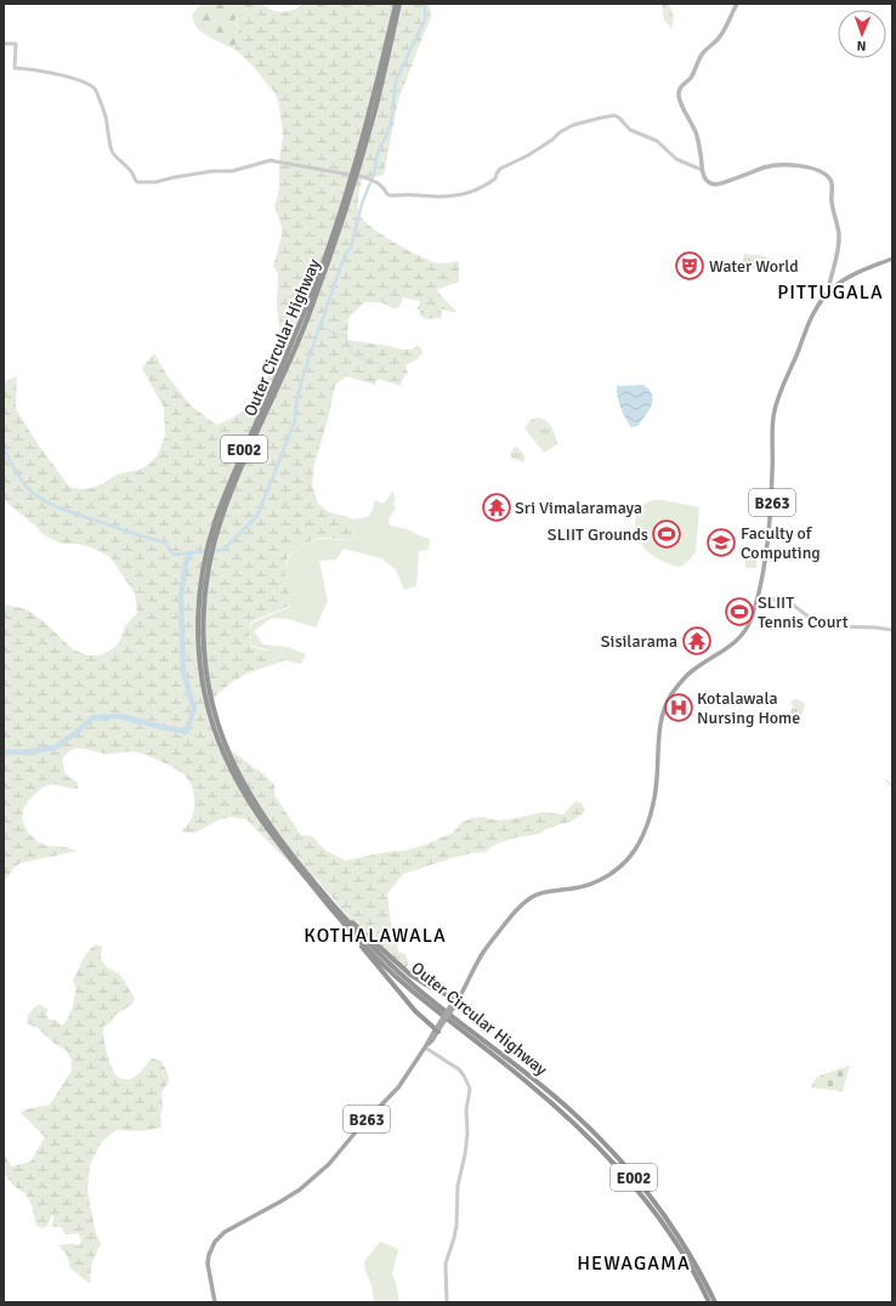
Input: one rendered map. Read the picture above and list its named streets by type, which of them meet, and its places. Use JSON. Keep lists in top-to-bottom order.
{
  "streets": {
    "highway": ["Outer Circular Highway", "E002"],
    "main road": ["B263"]
  },
  "districts": ["PITTUGALA", "KOTHALAWALA", "HEWAGAMA"],
  "places": {
    "theatre": ["Water World"],
    "temple": ["Sri Vimalaramaya", "Sisilarama"],
    "sports": ["SLIIT Grounds", "SLIIT Tennis Court"],
    "school or university": ["Faculty of Computing"],
    "hospital": ["Kotalawala Nursing Home"]
  },
  "north": "bottom"
}
